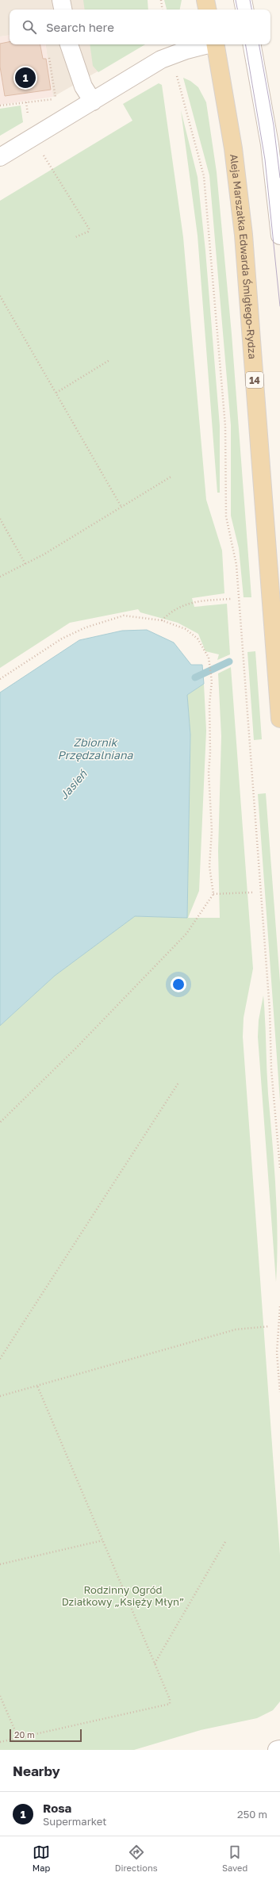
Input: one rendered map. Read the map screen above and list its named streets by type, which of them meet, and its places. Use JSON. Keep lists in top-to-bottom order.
{
  "streets": {
    "main road": ["Aleja Marszałka Edwarda Śmigłego-Rydza", "14"]
  },
  "water": ["Zbiornik Przędzalniana", "Jasień"],
  "parks": ["Rodzinny Ogród Działkowy „Księży Młyn”"],
  "scale_bar": "20 m",
  "page": {
    "search": "Search here",
    "pins": "1",
    "scale": "20 m",
    "heading": "Nearby",
    "list": [
      {
        "mark": "1",
        "name": "Rosa",
        "note": "Supermarket",
        "value": "250 m"
      }
    ],
    "nav": ["Map", "Directions", "Saved"]
  }
}
